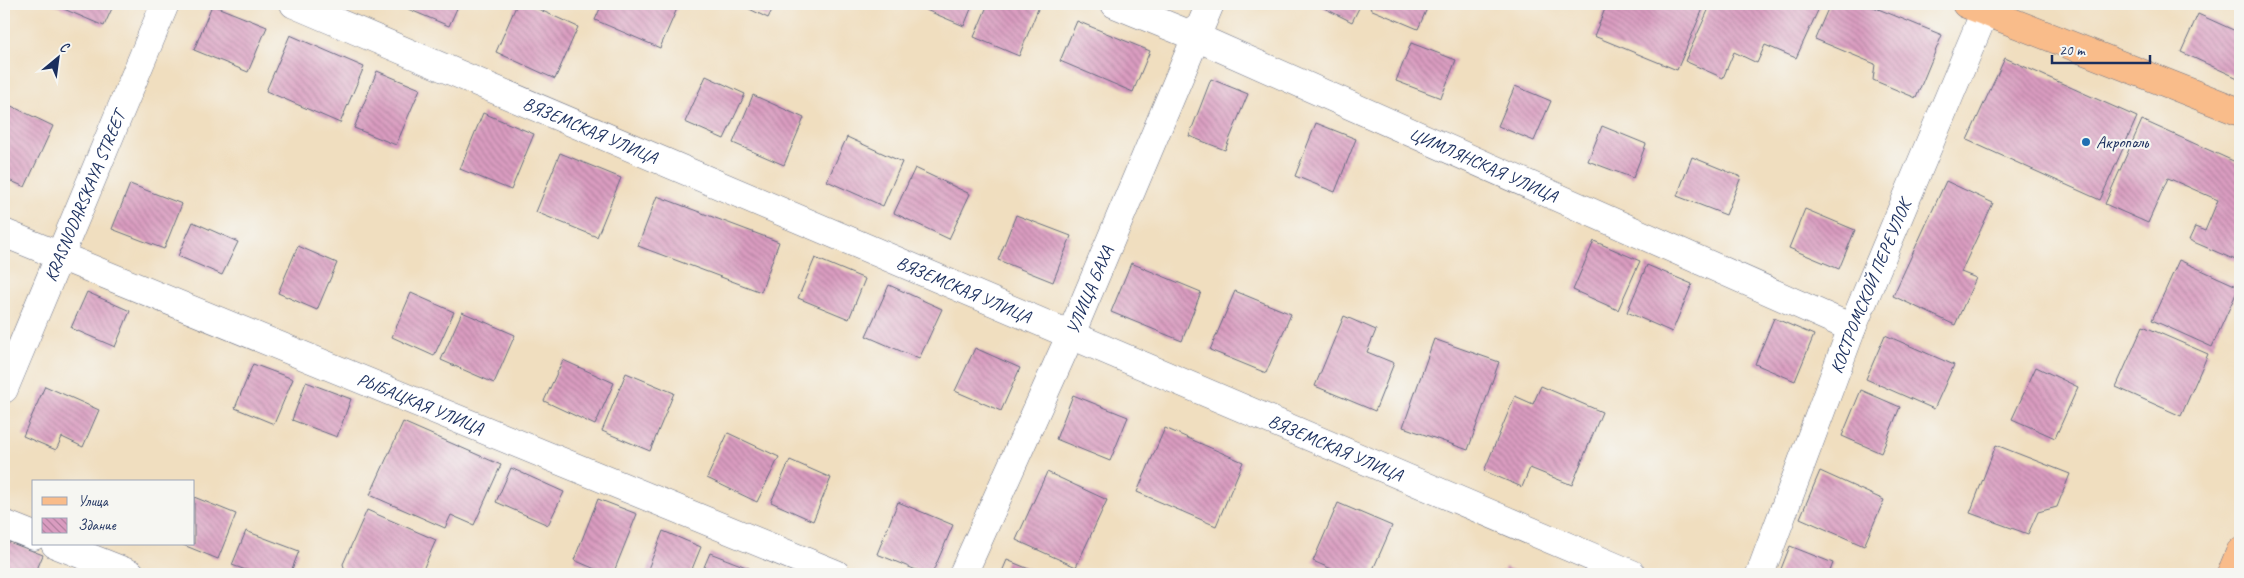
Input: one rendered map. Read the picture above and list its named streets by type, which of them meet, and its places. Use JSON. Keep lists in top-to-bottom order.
{
  "streets": {
    "street": [
      "ВЯЗЕМСКАЯ УЛИЦА",
      "ЦИМЛЯНСКАЯ УЛИЦА",
      "KRASNODARSKAYA STREET",
      "КОСТРОМСКОЙ ПЕРЕУЛОК",
      "УЛИЦА БАХА",
      "РЫБАЦКАЯ УЛИЦА"
    ]
  },
  "crossings": [
    ["ВЯЗЕМСКАЯ УЛИЦА", "УЛИЦА БАХА"],
    ["ЦИМЛЯНСКАЯ УЛИЦА", "КОСТРОМСКОЙ ПЕРЕУЛОК"],
    ["ЦИМЛЯНСКАЯ УЛИЦА", "УЛИЦА БАХА"],
    ["KRASNODARSKAYA STREET", "РЫБАЦКАЯ УЛИЦА"]
  ],
  "places": ["Акрополь"],
  "legend": ["Улица", "Здание"],
  "scale_bar": "20 m",
  "north": "top right"
}
